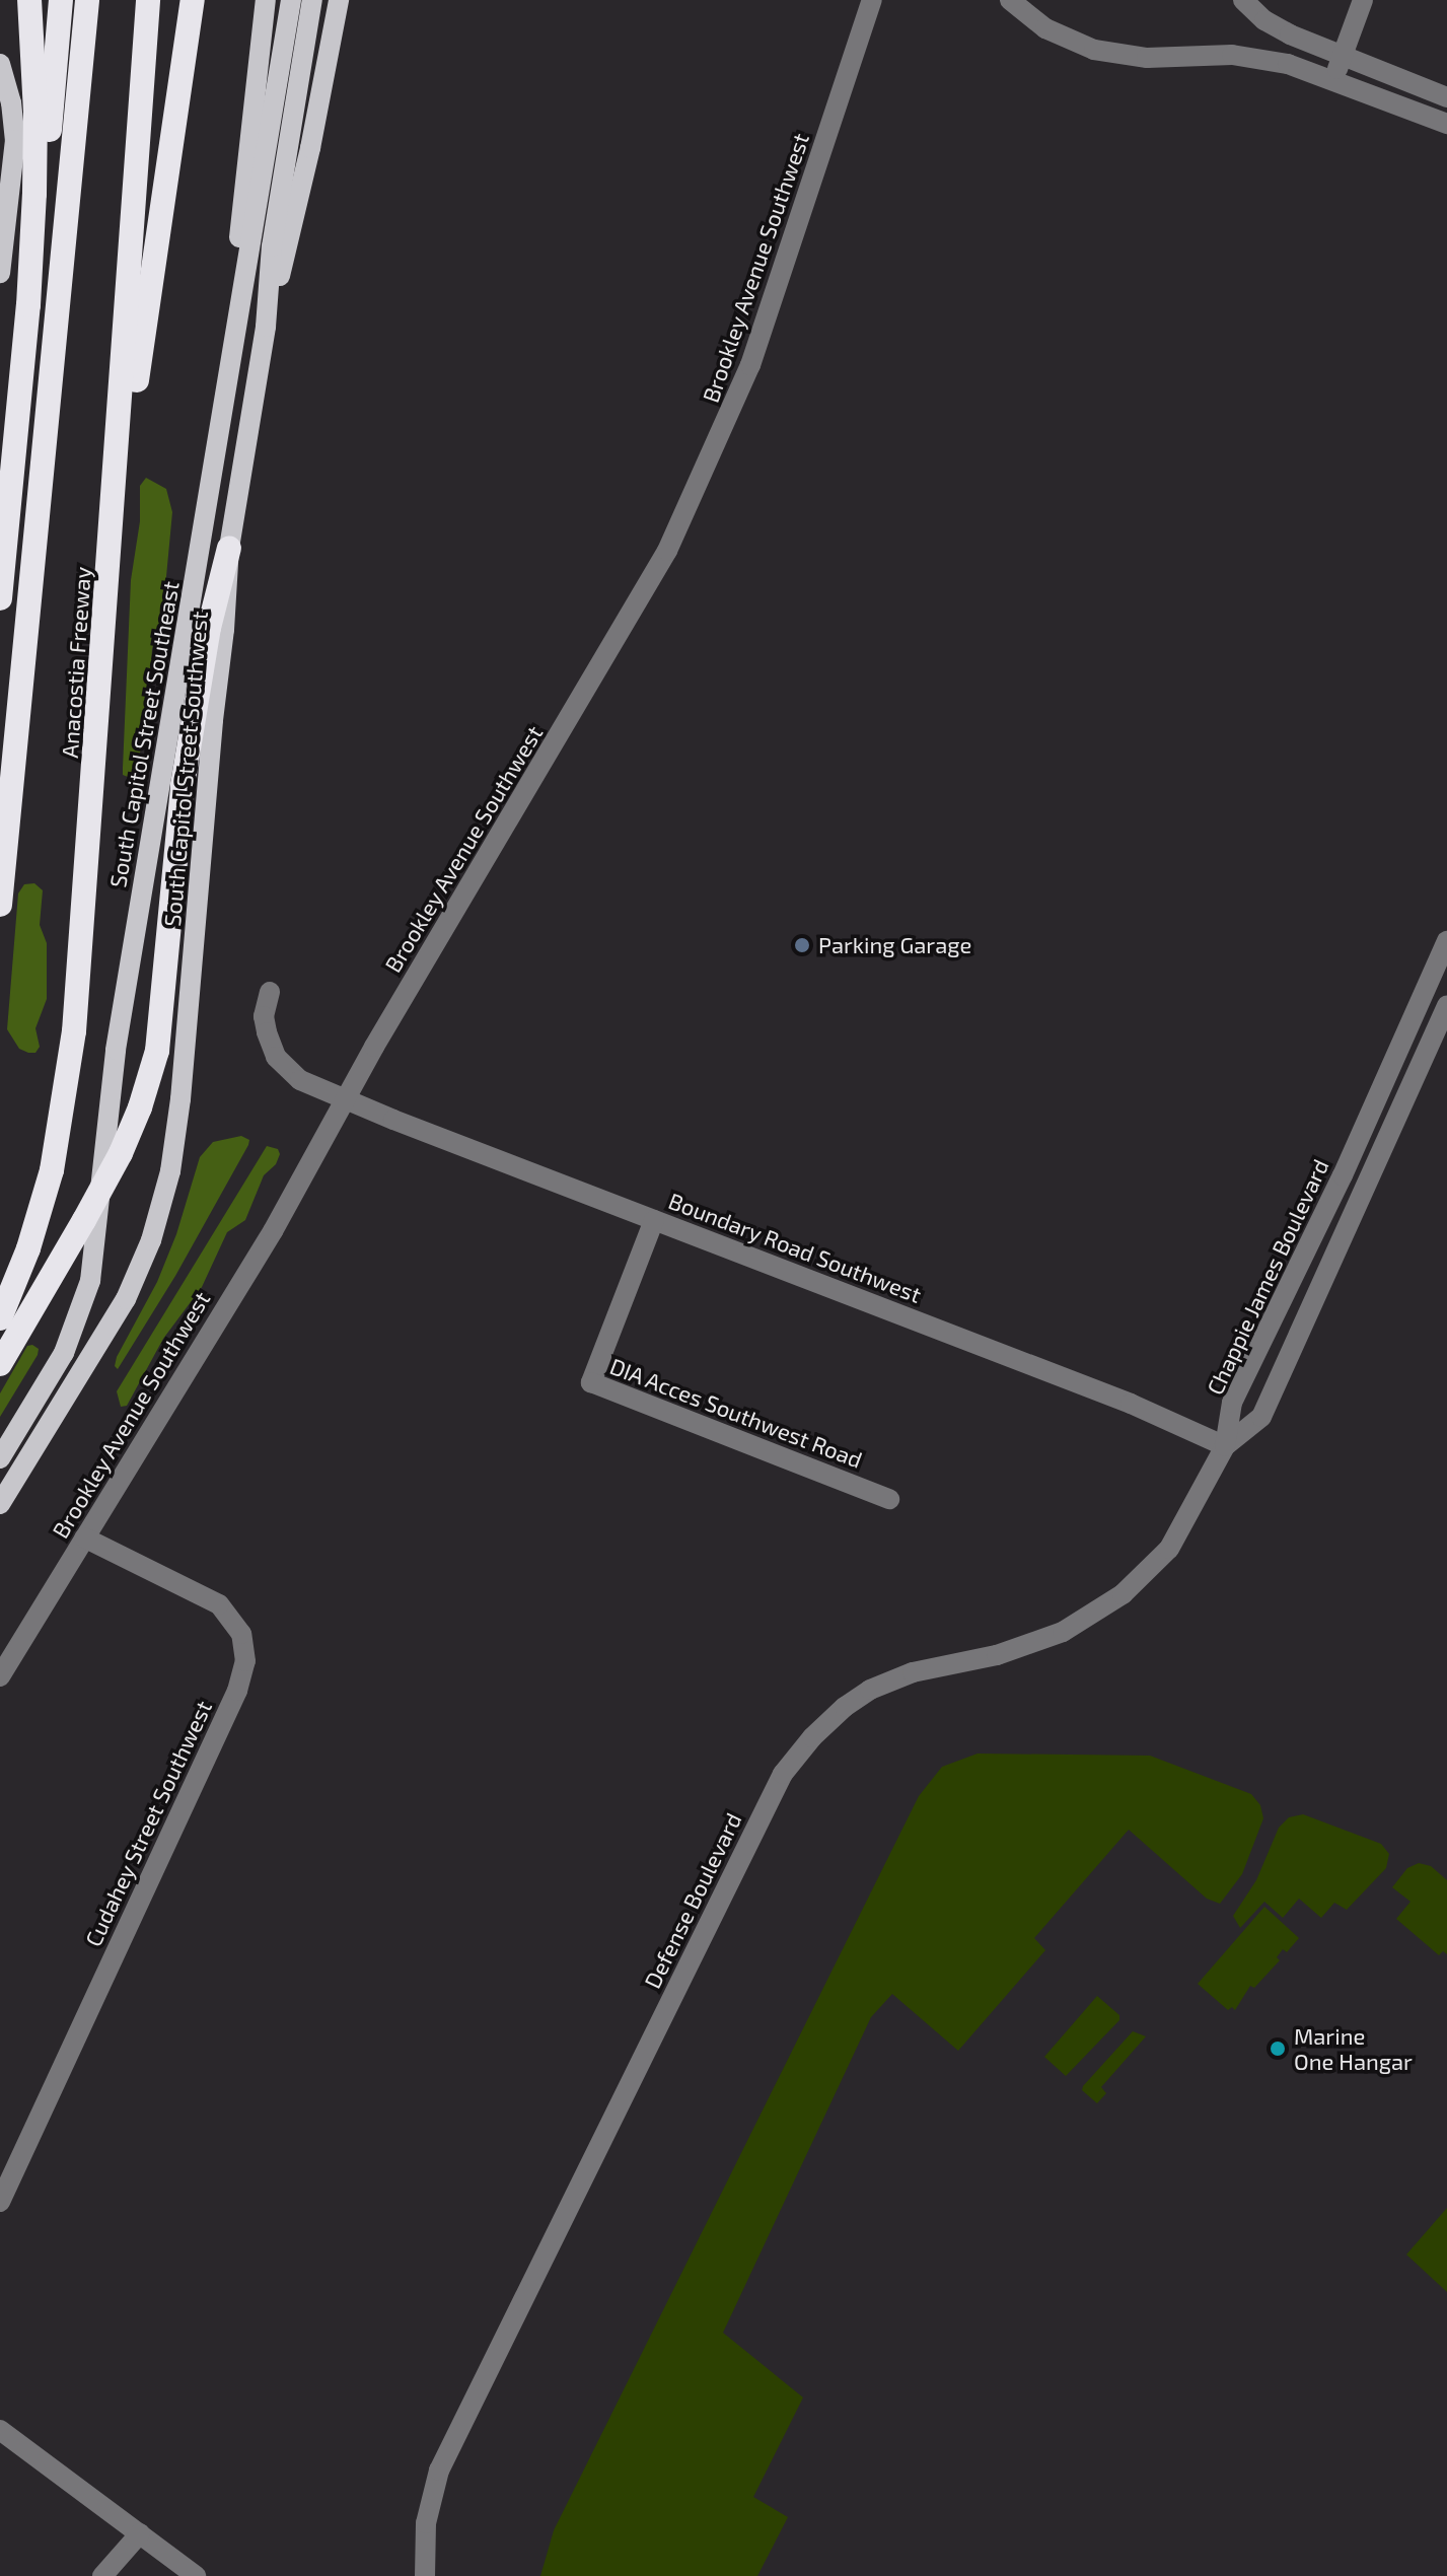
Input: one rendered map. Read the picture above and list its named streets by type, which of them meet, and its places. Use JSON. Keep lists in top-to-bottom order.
{
  "streets": {
    "highway": ["Anacostia Freeway"],
    "main road": ["South Capitol Street Southeast", "South Capitol Street Southwest"],
    "street": [
      "Brookley Avenue Southwest",
      "Boundary Road Southwest",
      "Chappie James Boulevard",
      "DIA Acces Southwest Road",
      "Cudahey Street Southwest",
      "Defense Boulevard"
    ]
  },
  "crossings": [
    ["Brookley Avenue Southwest", "Boundary Road Southwest"],
    ["Brookley Avenue Southwest", "Cudahey Street Southwest"],
    ["Boundary Road Southwest", "Chappie James Boulevard"],
    ["Boundary Road Southwest", "DIA Acces Southwest Road"],
    ["Boundary Road Southwest", "Defense Boulevard"],
    ["Chappie James Boulevard", "Defense Boulevard"]
  ],
  "places": ["Parking Garage", "Marine One Hangar"]
}
